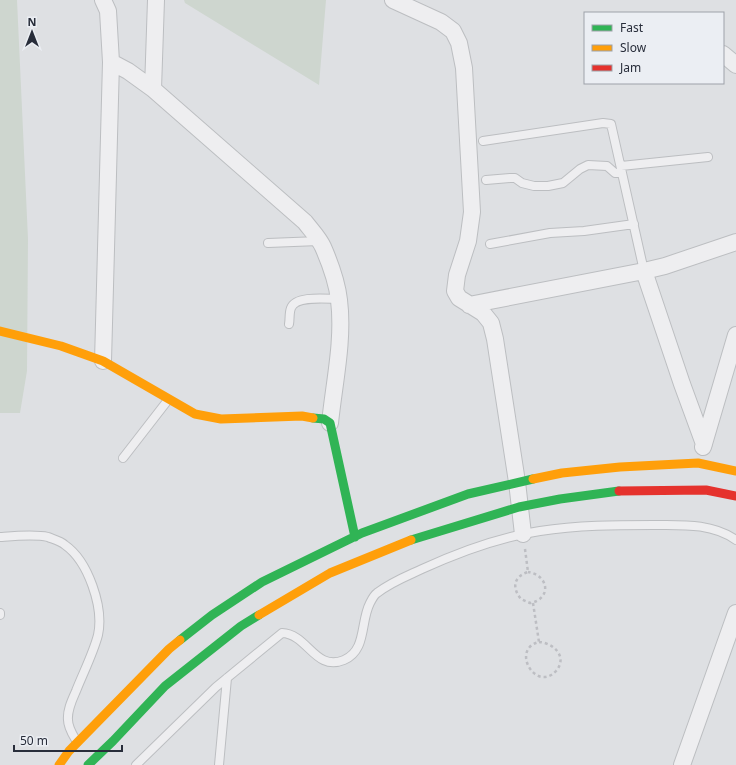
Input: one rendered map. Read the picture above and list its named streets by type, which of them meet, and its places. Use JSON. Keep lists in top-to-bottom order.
{
  "legend": ["Fast", "Slow", "Jam"],
  "scale_bar": "50 m",
  "north": "top"
}
